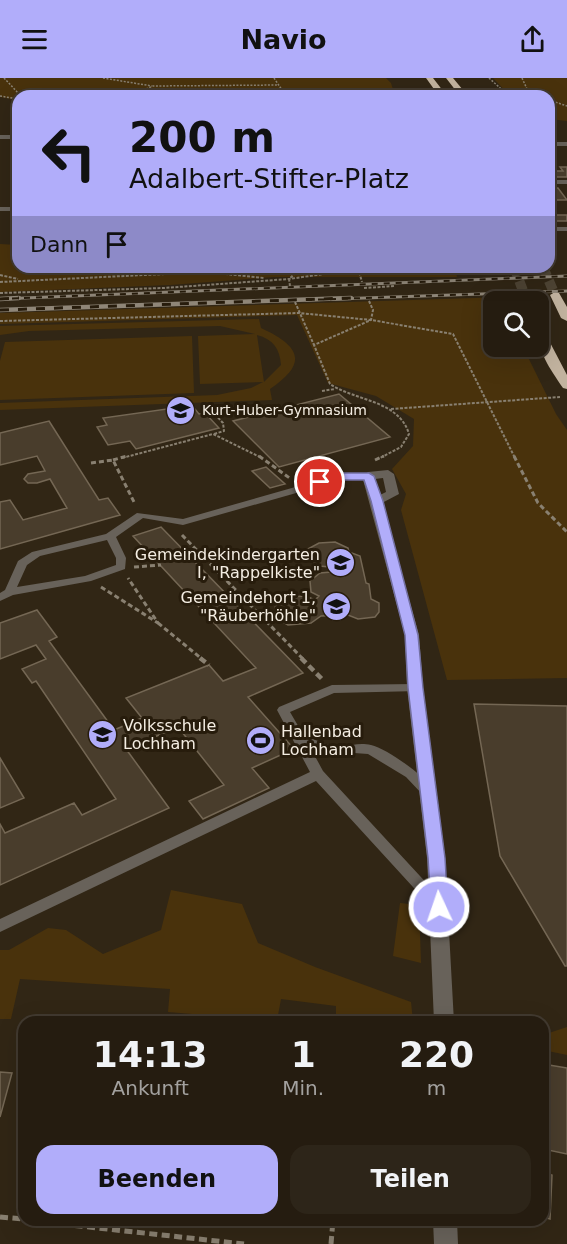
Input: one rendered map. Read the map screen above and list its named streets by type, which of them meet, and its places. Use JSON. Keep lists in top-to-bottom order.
{
  "places": {
    "school or university": [
      "Kurt-Huber-Gymnasium",
      "Gemeindekindergarten I, \"Rappelkiste\"",
      "Gemeindehort 1, \"Räuberhöhle\"",
      "Volksschule Lochham"
    ],
    "sports": ["Hallenbad Lochham"]
  },
  "page": {
    "header": "Navio",
    "turn": ["200 m", "Adalbert-Stifter-Platz"],
    "then": "Dann",
    "eta": [
      "14:13",
      "Ankunft",
      "1",
      "Min.",
      "220",
      "m"
    ],
    "buttons": ["Beenden", "Teilen"]
  }
}
